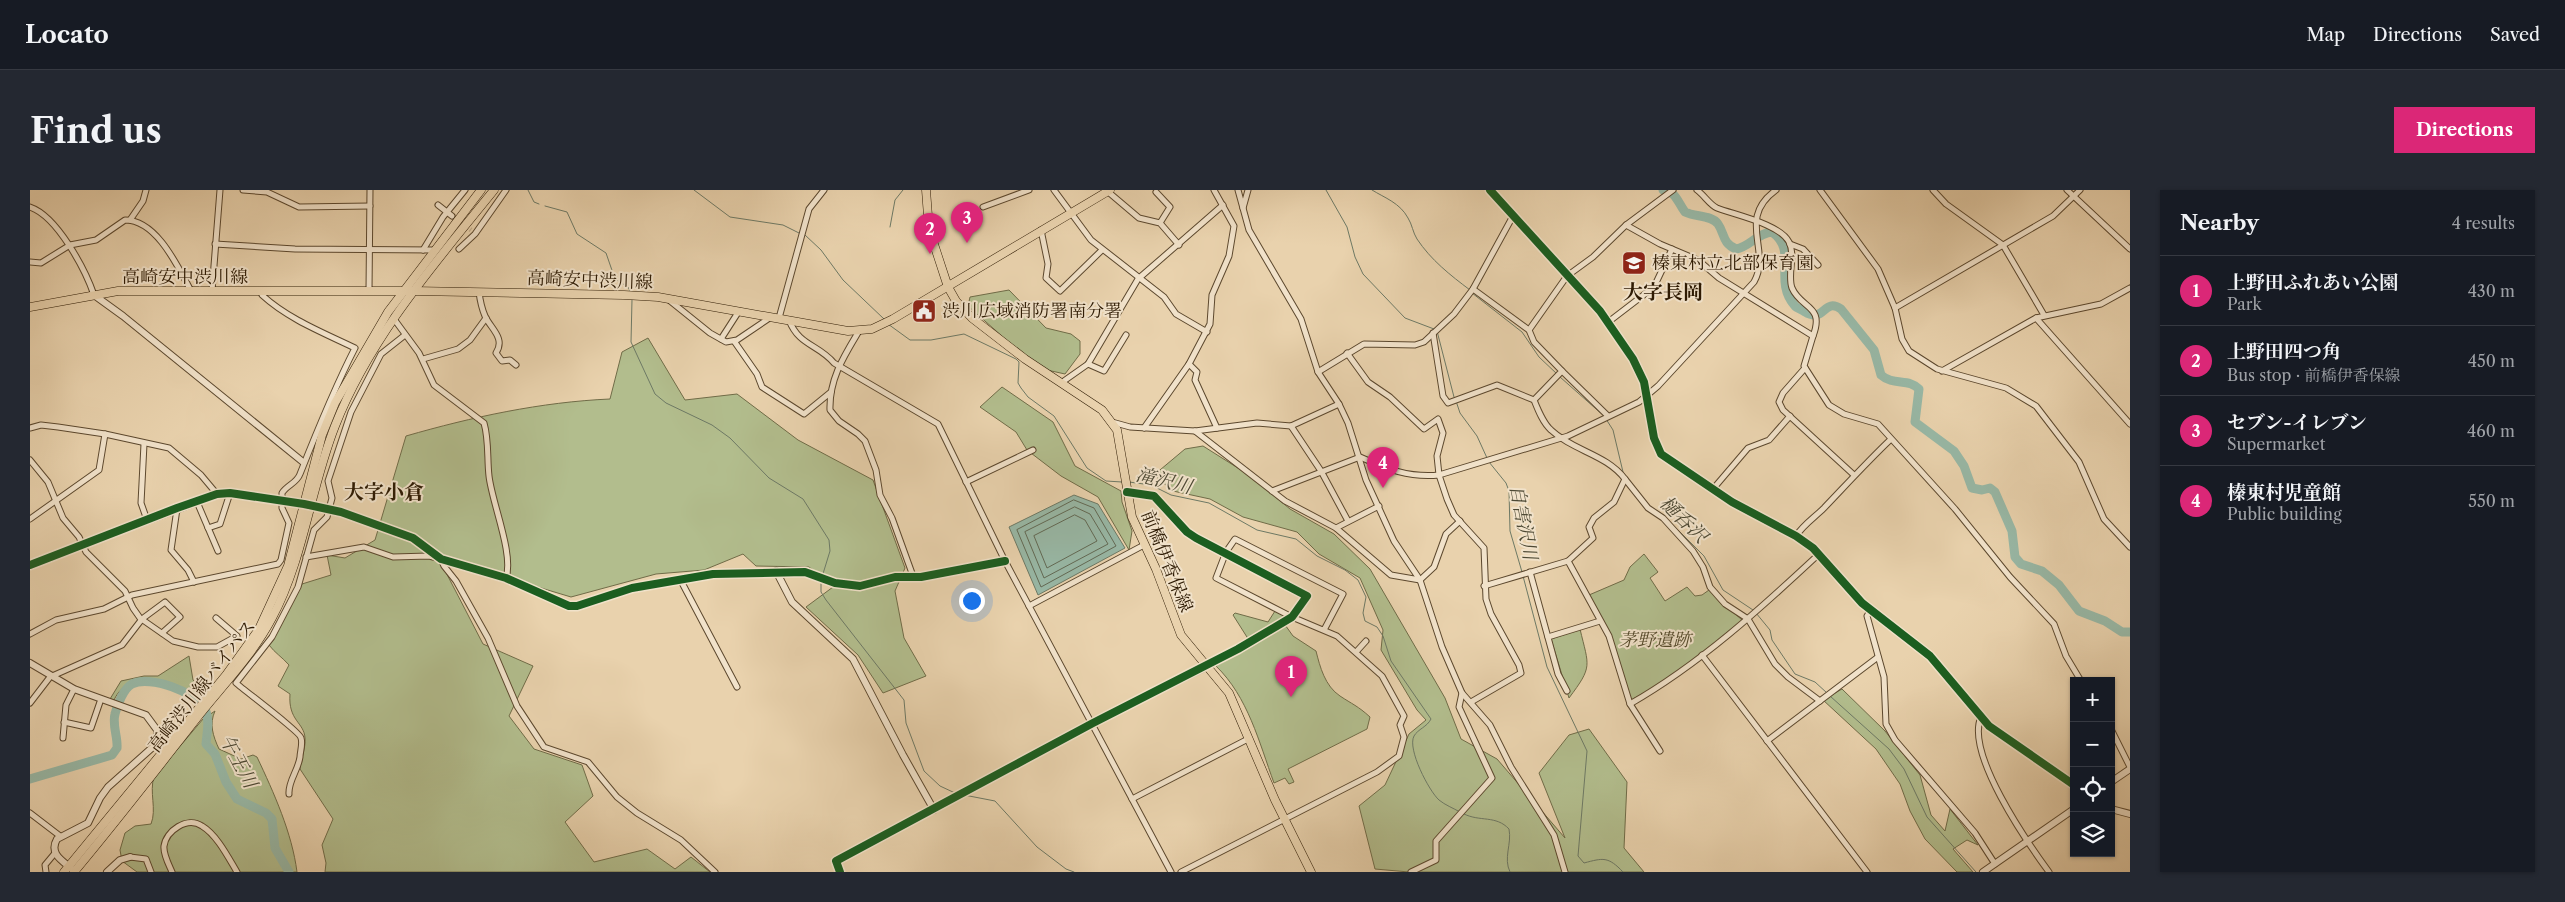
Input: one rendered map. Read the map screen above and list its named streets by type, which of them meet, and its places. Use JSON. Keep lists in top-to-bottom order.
{
  "streets": {
    "main road": ["高崎安中渋川線", "前橋伊香保線", "高崎渋川線バイパス"]
  },
  "crossings": [
    ["高崎安中渋川線", "前橋伊香保線"],
    ["高崎安中渋川線", "高崎渋川線バイパス"]
  ],
  "districts": ["大字長岡", "大字小倉"],
  "water": [
    "滝沢川",
    "樋呑沢",
    "自害沢川",
    "午王川"
  ],
  "parks": ["茅野遺跡"],
  "places": {
    "school or university": ["榛東村立北部保育園"],
    "public building": ["渋川広域消防署南分署"]
  },
  "page": {
    "header": "Locato",
    "nav": ["Map", "Directions", "Saved"],
    "buttons": "Directions",
    "title": "Find us",
    "heading": ["Nearby", "4 results"],
    "pins": [
      "3",
      "2",
      "4",
      "1"
    ],
    "list": [
      {
        "mark": "1",
        "name": "上野田ふれあい公園",
        "note": "Park",
        "value": "430 m"
      },
      {
        "mark": "2",
        "name": "上野田四つ角",
        "note": "Bus stop · 前橋伊香保線",
        "value": "450 m"
      },
      {
        "mark": "3",
        "name": "セブン-イレブン",
        "note": "Supermarket",
        "value": "460 m"
      },
      {
        "mark": "4",
        "name": "榛東村児童館",
        "note": "Public building",
        "value": "550 m"
      }
    ],
    "map_buttons": ["+", "−"]
  }
}
